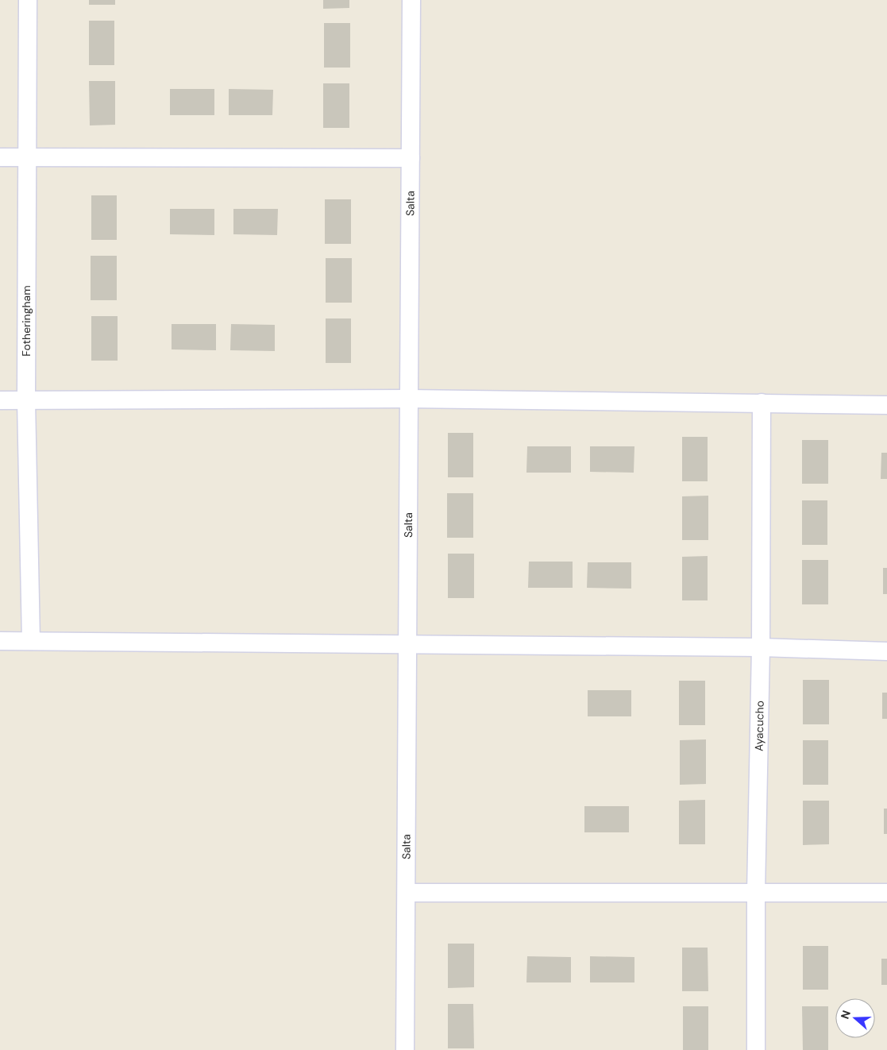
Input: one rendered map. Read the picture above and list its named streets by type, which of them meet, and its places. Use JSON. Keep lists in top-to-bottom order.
{
  "streets": {
    "street": ["Salta", "Fotheringham", "Ayacucho"]
  },
  "north": "left"
}
